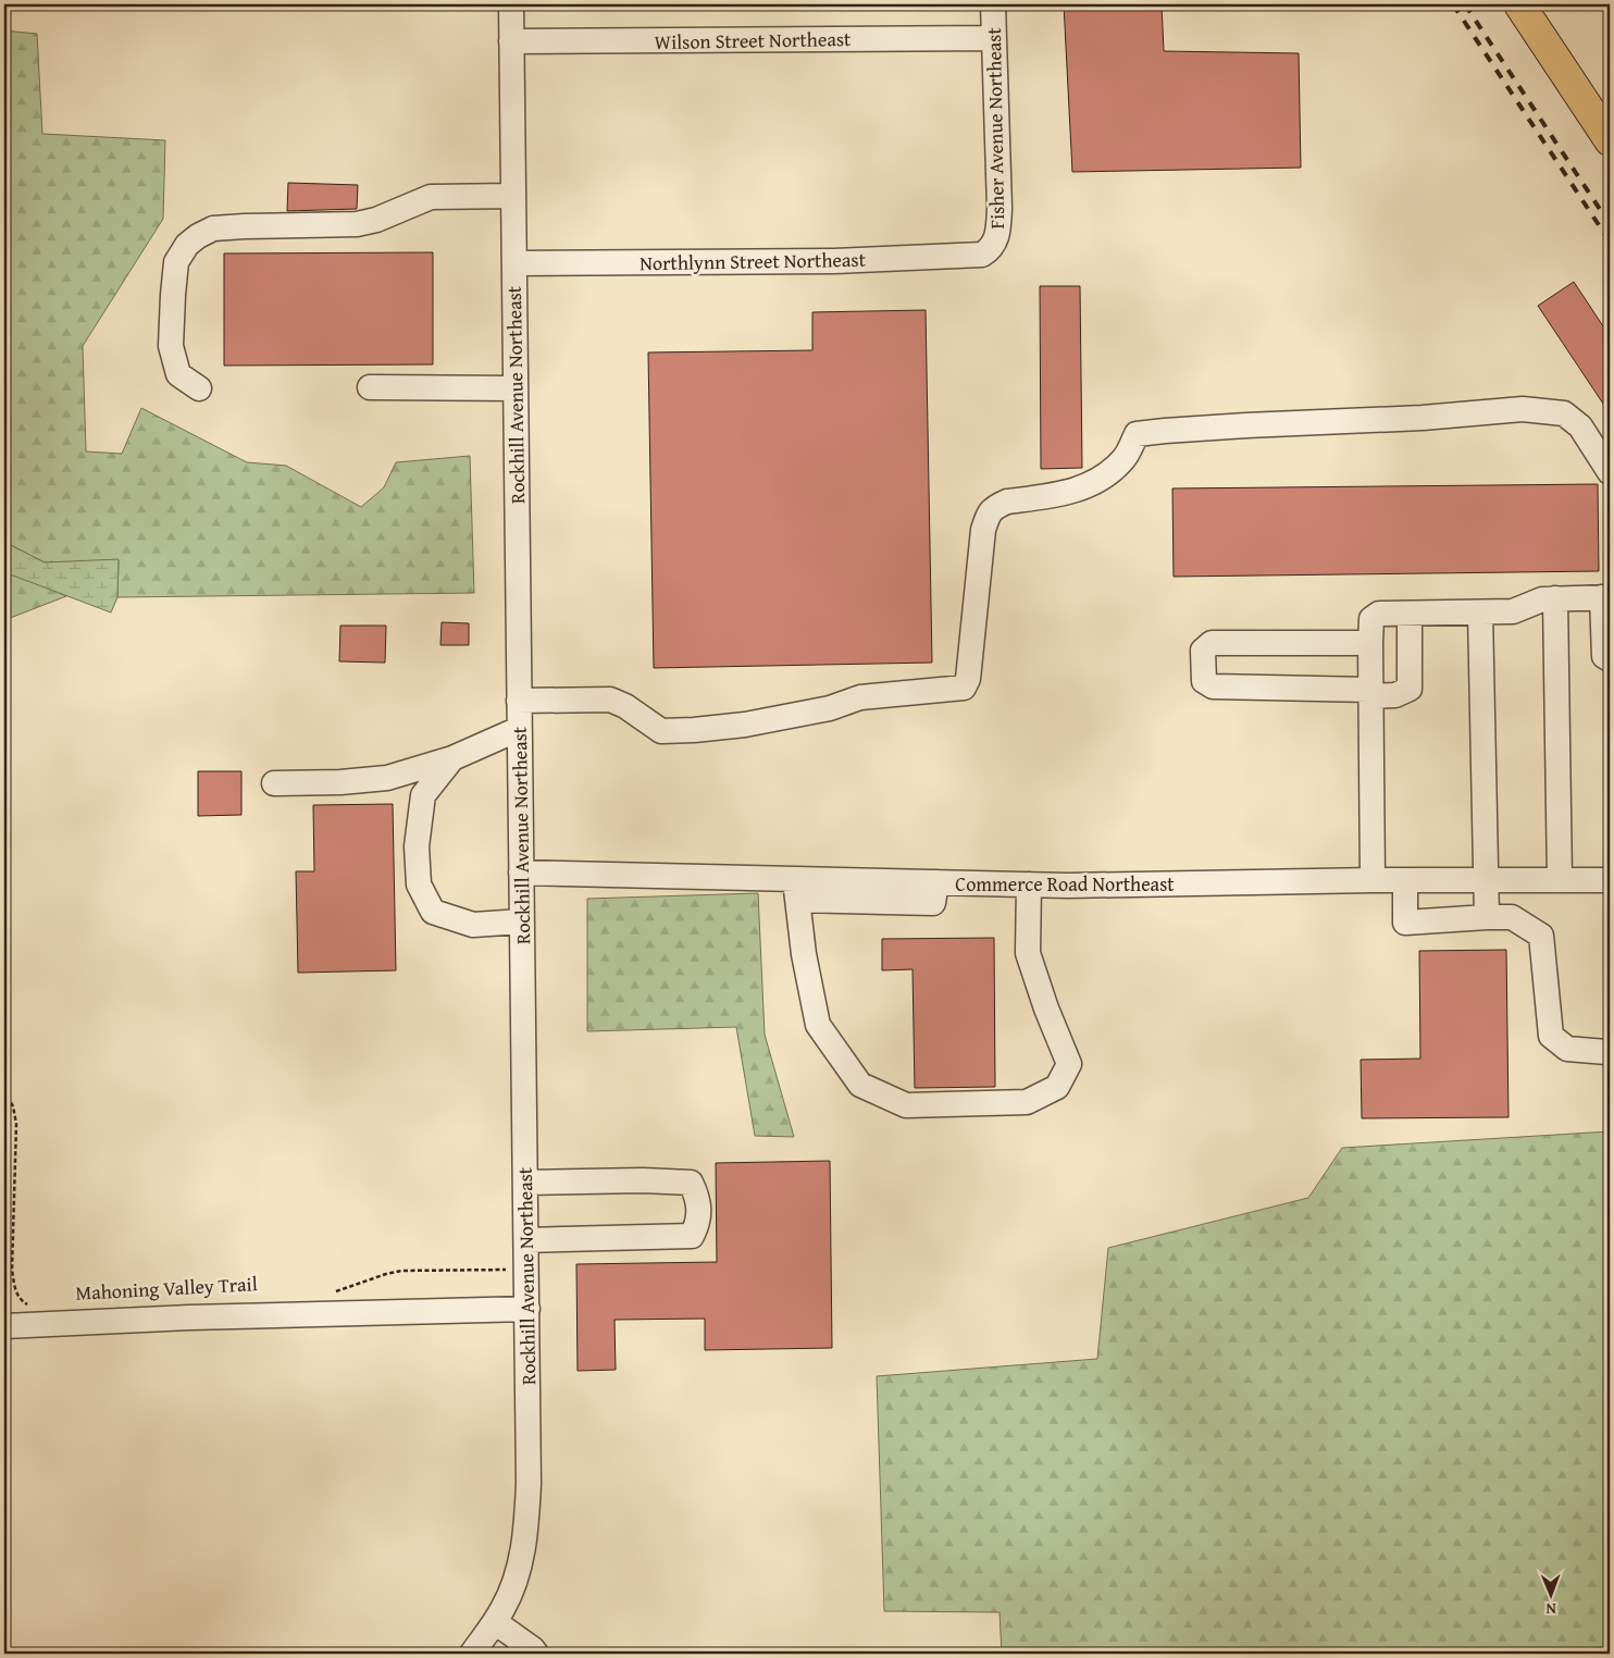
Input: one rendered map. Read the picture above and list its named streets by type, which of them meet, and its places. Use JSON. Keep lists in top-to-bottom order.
{
  "streets": {
    "street": [
      "Wilson Street Northeast",
      "Fisher Avenue Northeast",
      "Northlynn Street Northeast",
      "Rockhill Avenue Northeast",
      "Commerce Road Northeast"
    ]
  },
  "crossings": [
    ["Wilson Street Northeast", "Fisher Avenue Northeast"],
    ["Wilson Street Northeast", "Rockhill Avenue Northeast"],
    ["Fisher Avenue Northeast", "Northlynn Street Northeast"],
    ["Northlynn Street Northeast", "Rockhill Avenue Northeast"],
    ["Rockhill Avenue Northeast", "Commerce Road Northeast"]
  ],
  "north": "bottom"
}
